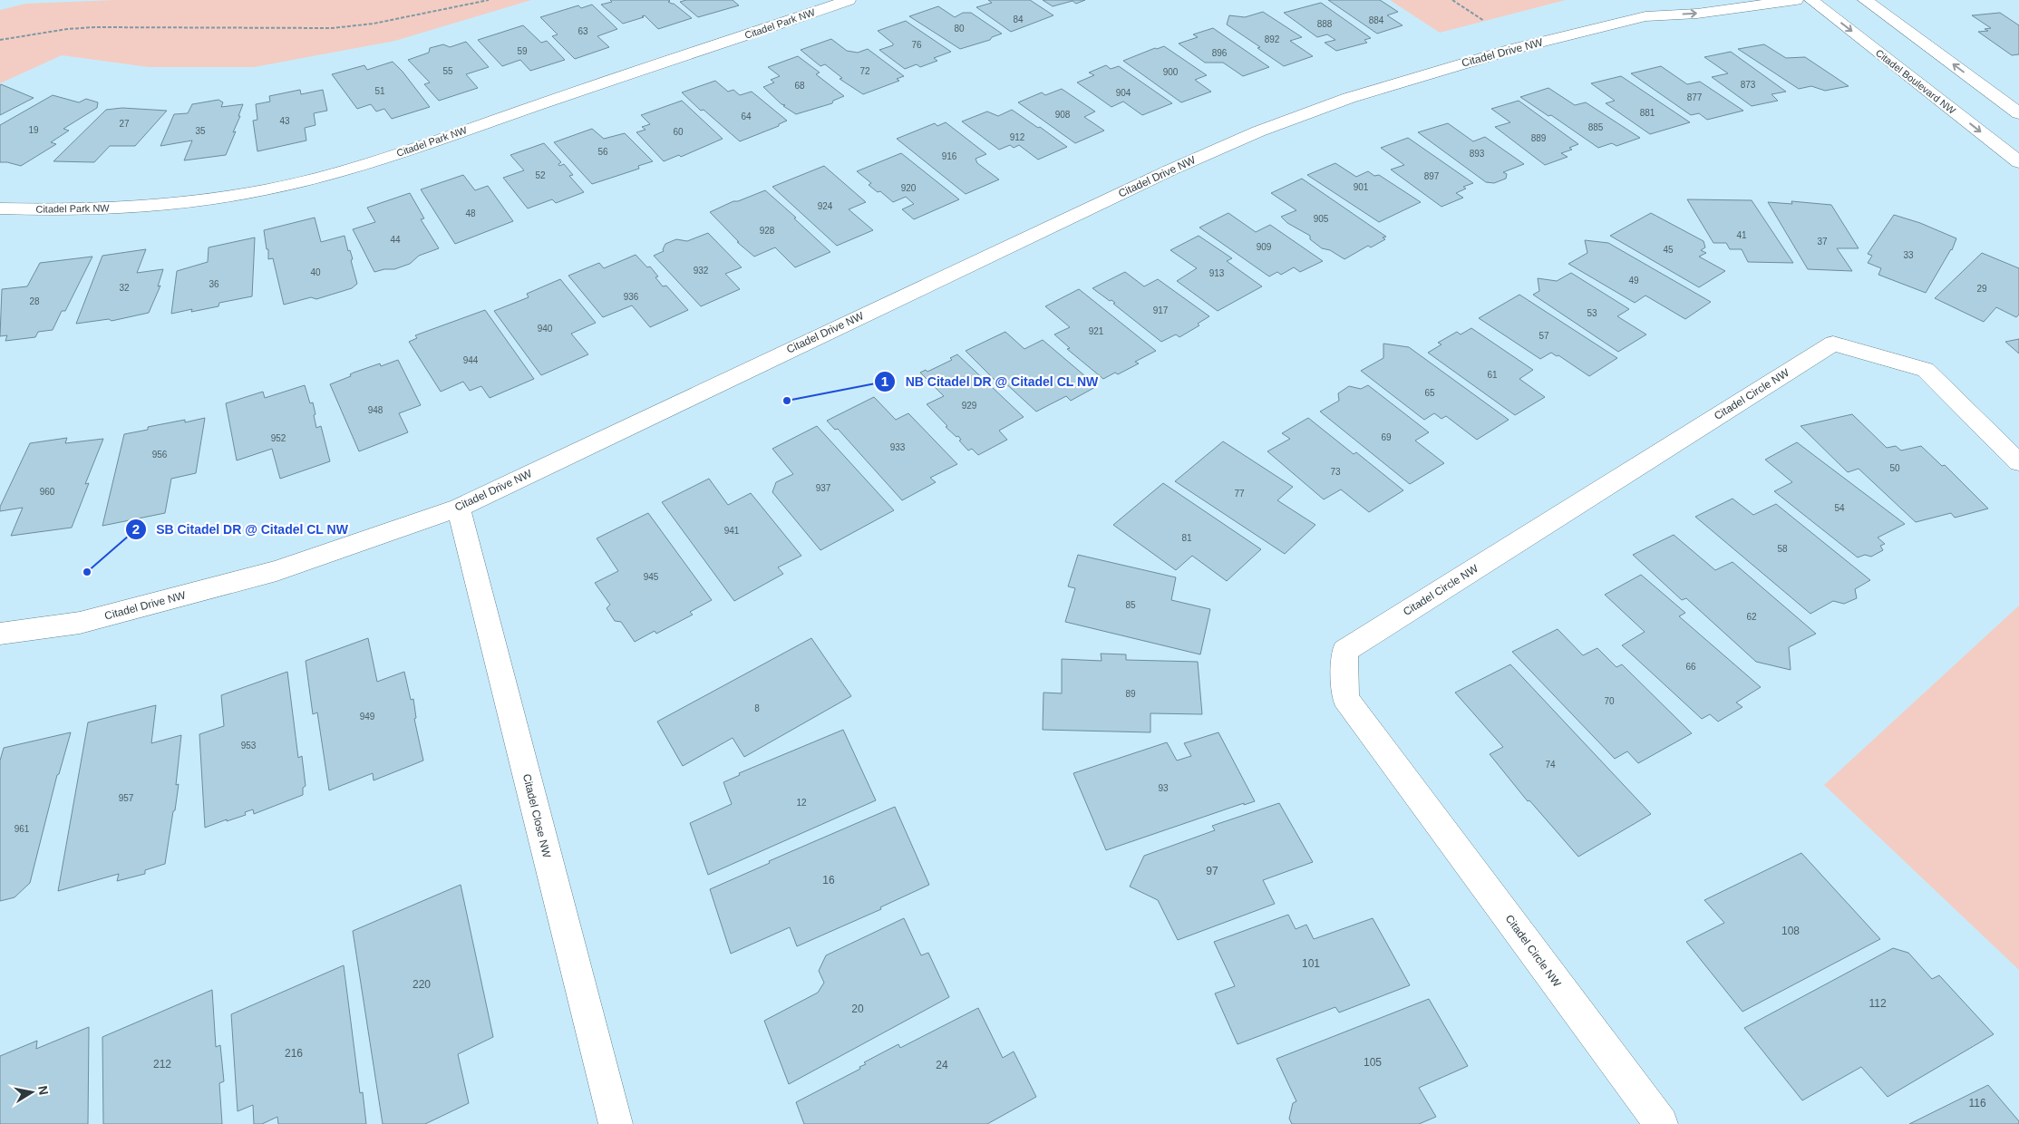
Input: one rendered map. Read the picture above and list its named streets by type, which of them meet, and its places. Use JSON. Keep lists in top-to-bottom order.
{
  "streets": {
    "street": [
      "Citadel Park NW",
      "Citadel Drive NW",
      "Citadel Boulevard NW",
      "Citadel Circle NW",
      "Citadel Close NW"
    ]
  },
  "crossings": [
    ["Citadel Drive NW", "Citadel Close NW"]
  ],
  "places": ["NB Citadel DR @ Citadel CL NW", "SB Citadel DR @ Citadel CL NW"],
  "house_numbers": [
    "84",
    "884",
    "888",
    "80",
    "63",
    "892",
    "76",
    "59",
    "896",
    "55",
    "72",
    "900",
    "873",
    "68",
    "51",
    "904",
    "877",
    "881",
    "908",
    "64",
    "43",
    "27",
    "885",
    "19",
    "35",
    "60",
    "912",
    "889",
    "56",
    "893",
    "916",
    "52",
    "897",
    "901",
    "920",
    "924",
    "48",
    "905",
    "928",
    "41",
    "44",
    "37",
    "909",
    "45",
    "33",
    "932",
    "40",
    "913",
    "49",
    "36",
    "32",
    "29",
    "936",
    "28",
    "917",
    "53",
    "940",
    "921",
    "57",
    "944",
    "61",
    "65",
    "929",
    "948",
    "69",
    "952",
    "933",
    "956",
    "50",
    "73",
    "937",
    "960",
    "77",
    "54",
    "941",
    "81",
    "58",
    "945",
    "85",
    "62",
    "66",
    "89",
    "70",
    "8",
    "949",
    "953",
    "74",
    "93",
    "957",
    "12",
    "961",
    "97",
    "16",
    "108",
    "101",
    "220",
    "112",
    "20",
    "216",
    "105",
    "212",
    "24",
    "116"
  ],
  "north": "right"
}
